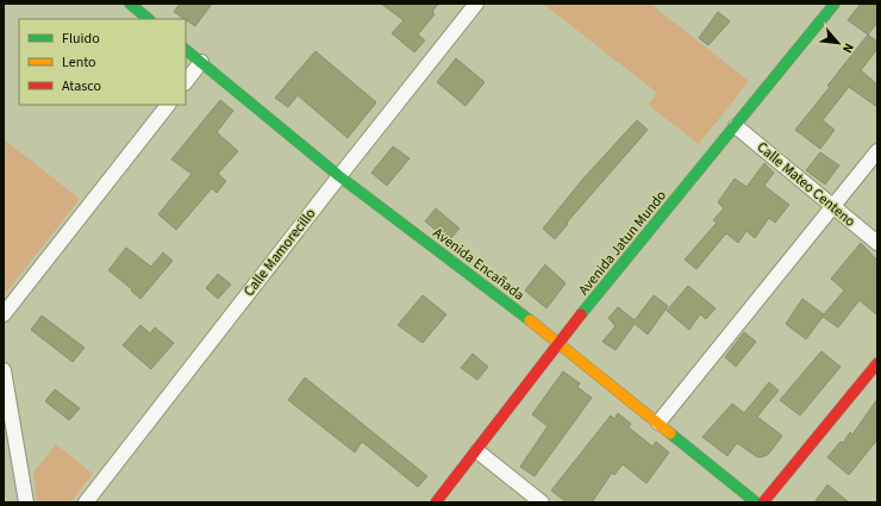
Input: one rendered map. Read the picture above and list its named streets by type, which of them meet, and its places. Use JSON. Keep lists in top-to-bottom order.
{
  "streets": {
    "main road": ["Avenida Jatun Mundo", "Avenida Encañada"],
    "street": ["Calle Mateo Centeno", "Calle Mamorecillo"]
  },
  "crossings": [
    ["Calle Mateo Centeno", "Avenida Jatun Mundo"],
    ["Avenida Jatun Mundo", "Avenida Encañada"],
    ["Calle Mamorecillo", "Avenida Encañada"]
  ],
  "legend": ["Fluido", "Lento", "Atasco"],
  "north": "bottom right"
}
